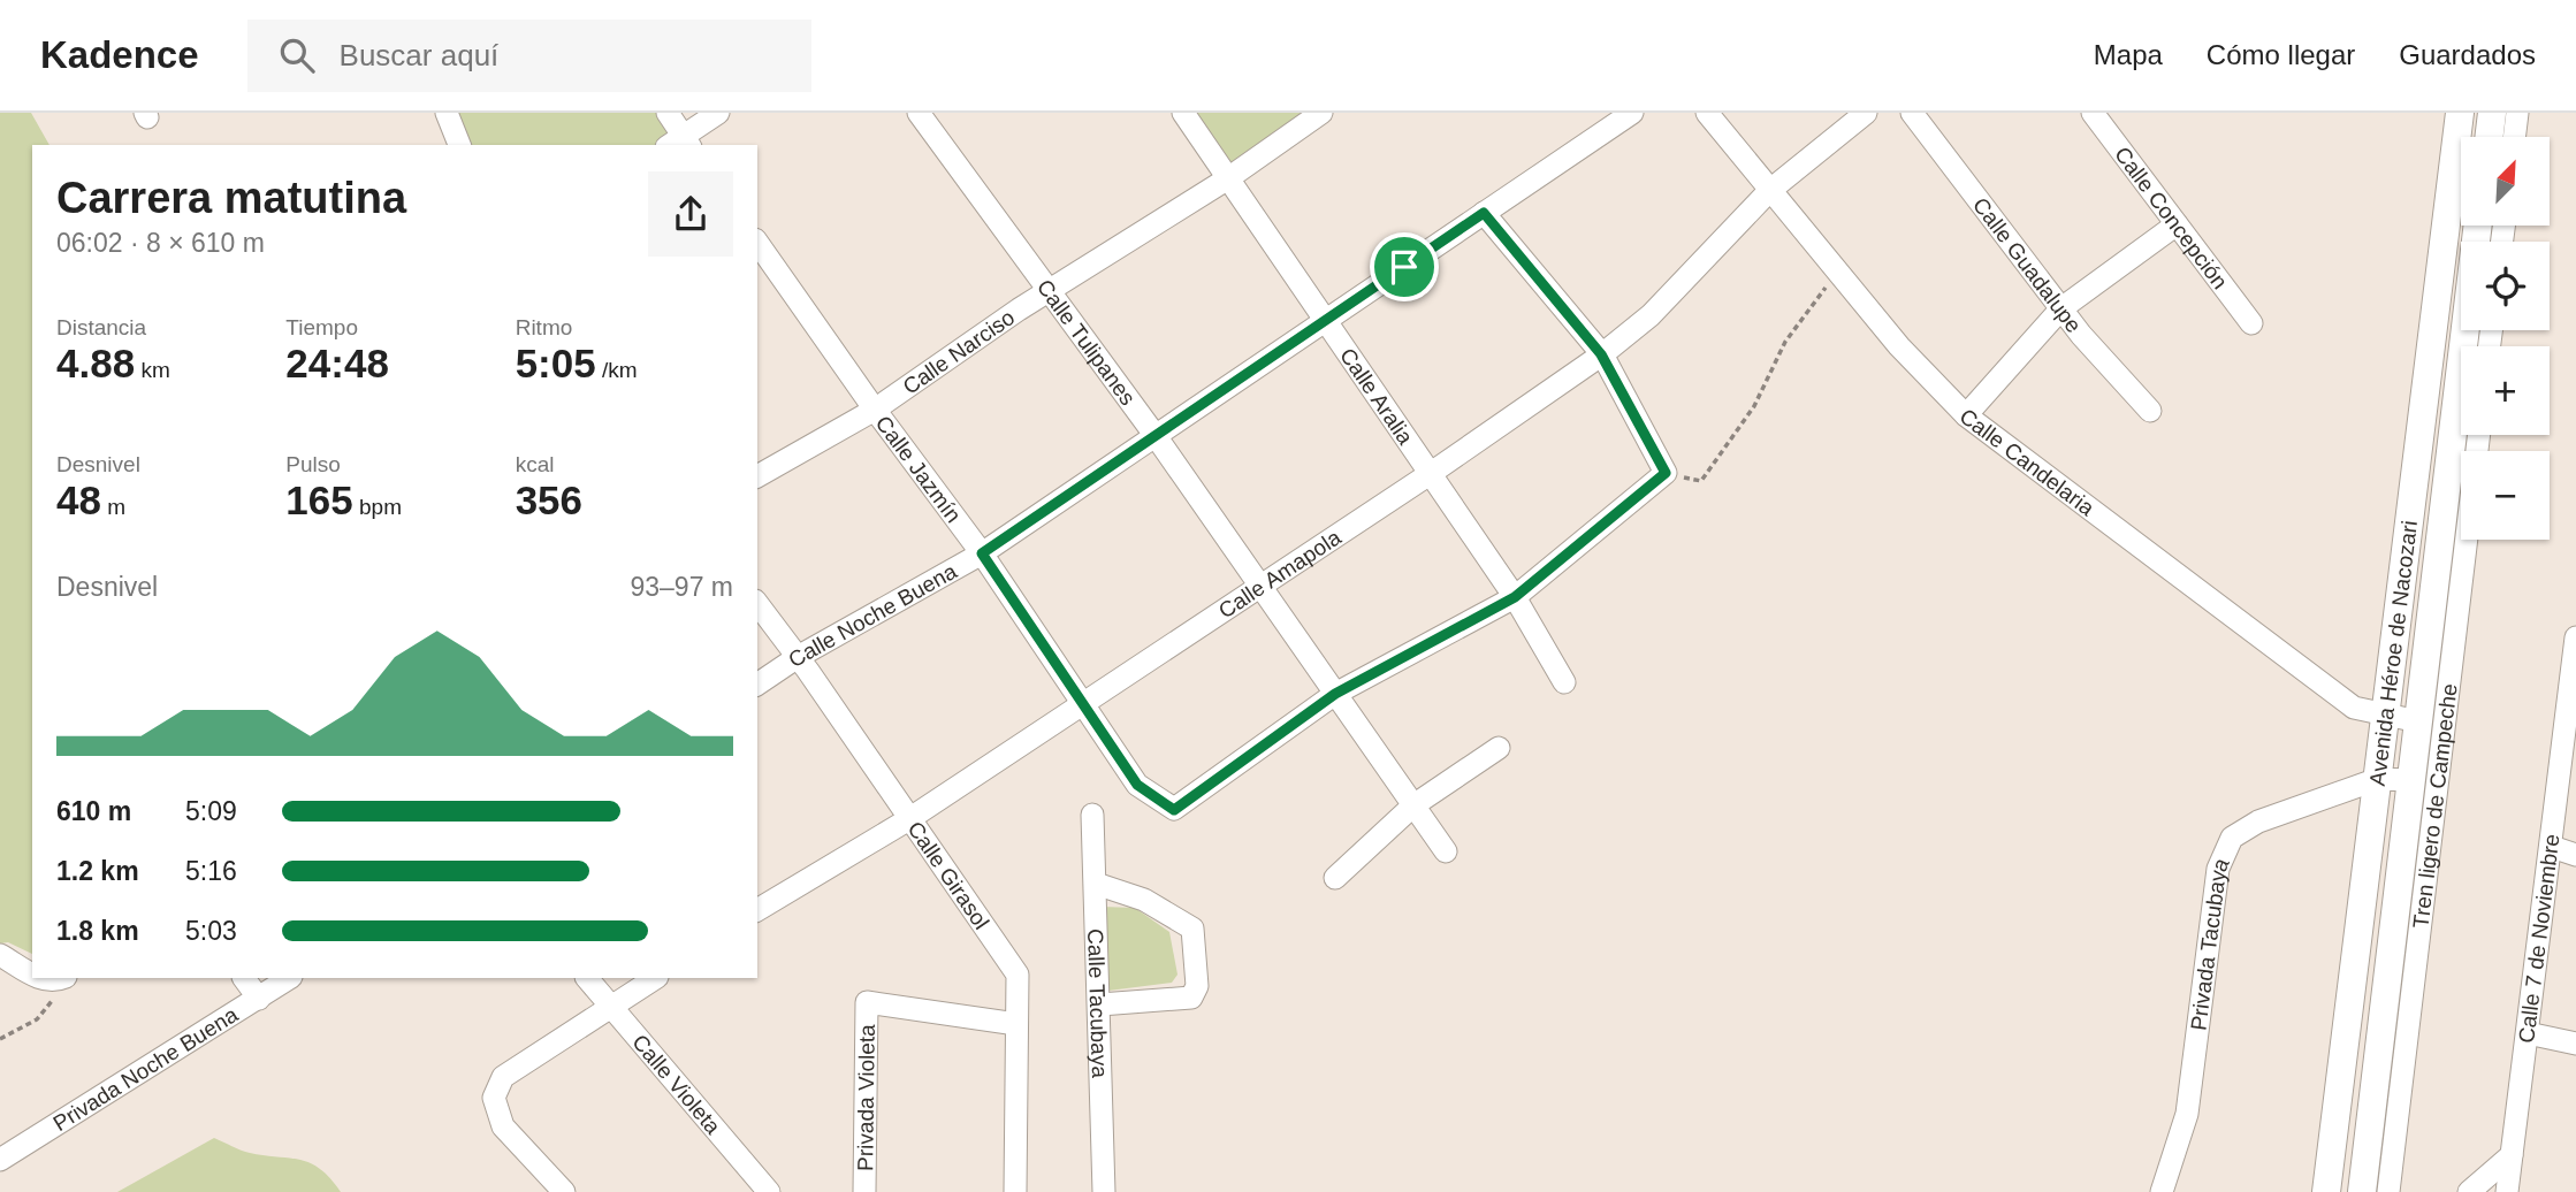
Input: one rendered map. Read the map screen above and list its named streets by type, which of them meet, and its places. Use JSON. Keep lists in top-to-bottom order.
{
  "streets": {
    "main road": ["Avenida Héroe de Nacozari"],
    "street": [
      "Calle Concepción",
      "Calle Guadalupe",
      "Calle Tulipanes",
      "Calle Narciso",
      "Calle Aralia",
      "Calle Candelaria",
      "Calle Jazmín",
      "Calle Amapola",
      "Calle Noche Buena",
      "Tren ligero de Campeche",
      "Calle Girasol",
      "Calle 7 de Noviembre",
      "Privada Tacubaya",
      "Calle Tacubaya",
      "Privada Noche Buena",
      "Calle Violeta",
      "Privada Violeta"
    ]
  },
  "crossings": [
    ["Calle Tulipanes", "Calle Narciso"],
    ["Calle Tulipanes", "Calle Jazmín"],
    ["Calle Tulipanes", "Calle Amapola"],
    ["Calle Tulipanes", "Calle Noche Buena"],
    ["Calle Narciso", "Calle Aralia"],
    ["Calle Narciso", "Calle Jazmín"],
    ["Calle Aralia", "Calle Amapola"],
    ["Calle Aralia", "Calle Noche Buena"],
    ["Calle Candelaria", "Calle Amapola"],
    ["Calle Candelaria", "Avenida Héroe de Nacozari"],
    ["Calle Jazmín", "Calle Amapola"],
    ["Calle Jazmín", "Calle Noche Buena"],
    ["Calle Amapola", "Calle Girasol"],
    ["Calle Noche Buena", "Calle Girasol"],
    ["Avenida Héroe de Nacozari", "Privada Tacubaya"],
    ["Calle Girasol", "Privada Violeta"]
  ],
  "north": "top right",
  "page": {
    "header": "Kadence",
    "search": "Buscar aquí",
    "nav": ["Mapa", "Cómo llegar", "Guardados"],
    "map_buttons": ["+", "−"],
    "heading": ["Carrera matutina", "06:02 · 8 × 610 m"],
    "stats": [
      ["Distancia", "4.88 km"],
      ["Tiempo", "24:48"],
      ["Ritmo", "5:05 /km"],
      ["Desnivel", "48 m"],
      ["Pulso", "165 bpm"],
      ["kcal", "356"]
    ],
    "chart": ["Desnivel", "93–97 m"],
    "list": [
      {
        "name": "610 m",
        "note": "5:09"
      },
      {
        "name": "1.2 km",
        "note": "5:16"
      },
      {
        "name": "1.8 km",
        "note": "5:03"
      }
    ]
  }
}
